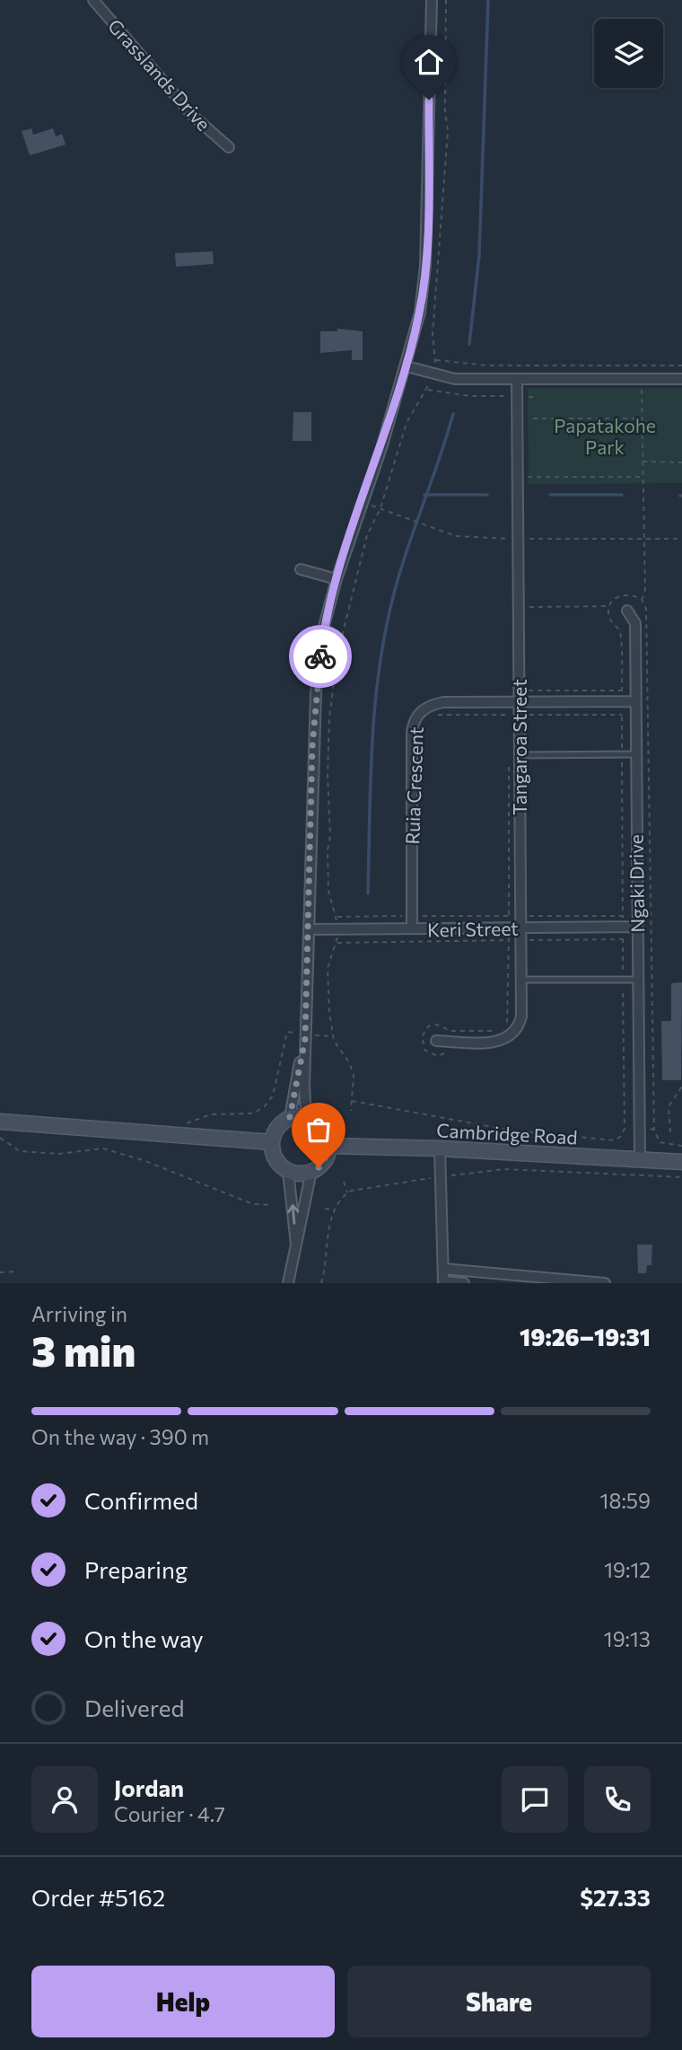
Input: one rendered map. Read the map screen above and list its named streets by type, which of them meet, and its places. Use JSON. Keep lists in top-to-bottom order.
{
  "streets": {
    "main road": ["Cambridge Road"],
    "street": [
      "Grasslands Drive",
      "Tangaroa Street",
      "Ruia Crescent",
      "Ngaki Drive",
      "Keri Street"
    ]
  },
  "crossings": [
    ["Tangaroa Street", "Ruia Crescent"],
    ["Tangaroa Street", "Keri Street"],
    ["Ruia Crescent", "Ngaki Drive"],
    ["Ruia Crescent", "Keri Street"],
    ["Ngaki Drive", "Keri Street"],
    ["Ngaki Drive", "Cambridge Road"]
  ],
  "parks": ["Papatakohe Park"],
  "page": {
    "heading": ["3 min", "Arriving in", "19:26–19:31"],
    "panel": [
      "Jordan",
      "Courier · 4.7",
      "Order #5162",
      "$27.33"
    ],
    "bar": "On the way · 390 m",
    "list": [
      ["Confirmed", "18:59"],
      ["Preparing", "19:12"],
      ["On the way", "19:13"],
      "Delivered"
    ],
    "buttons": ["Help", "Share"]
  }
}
